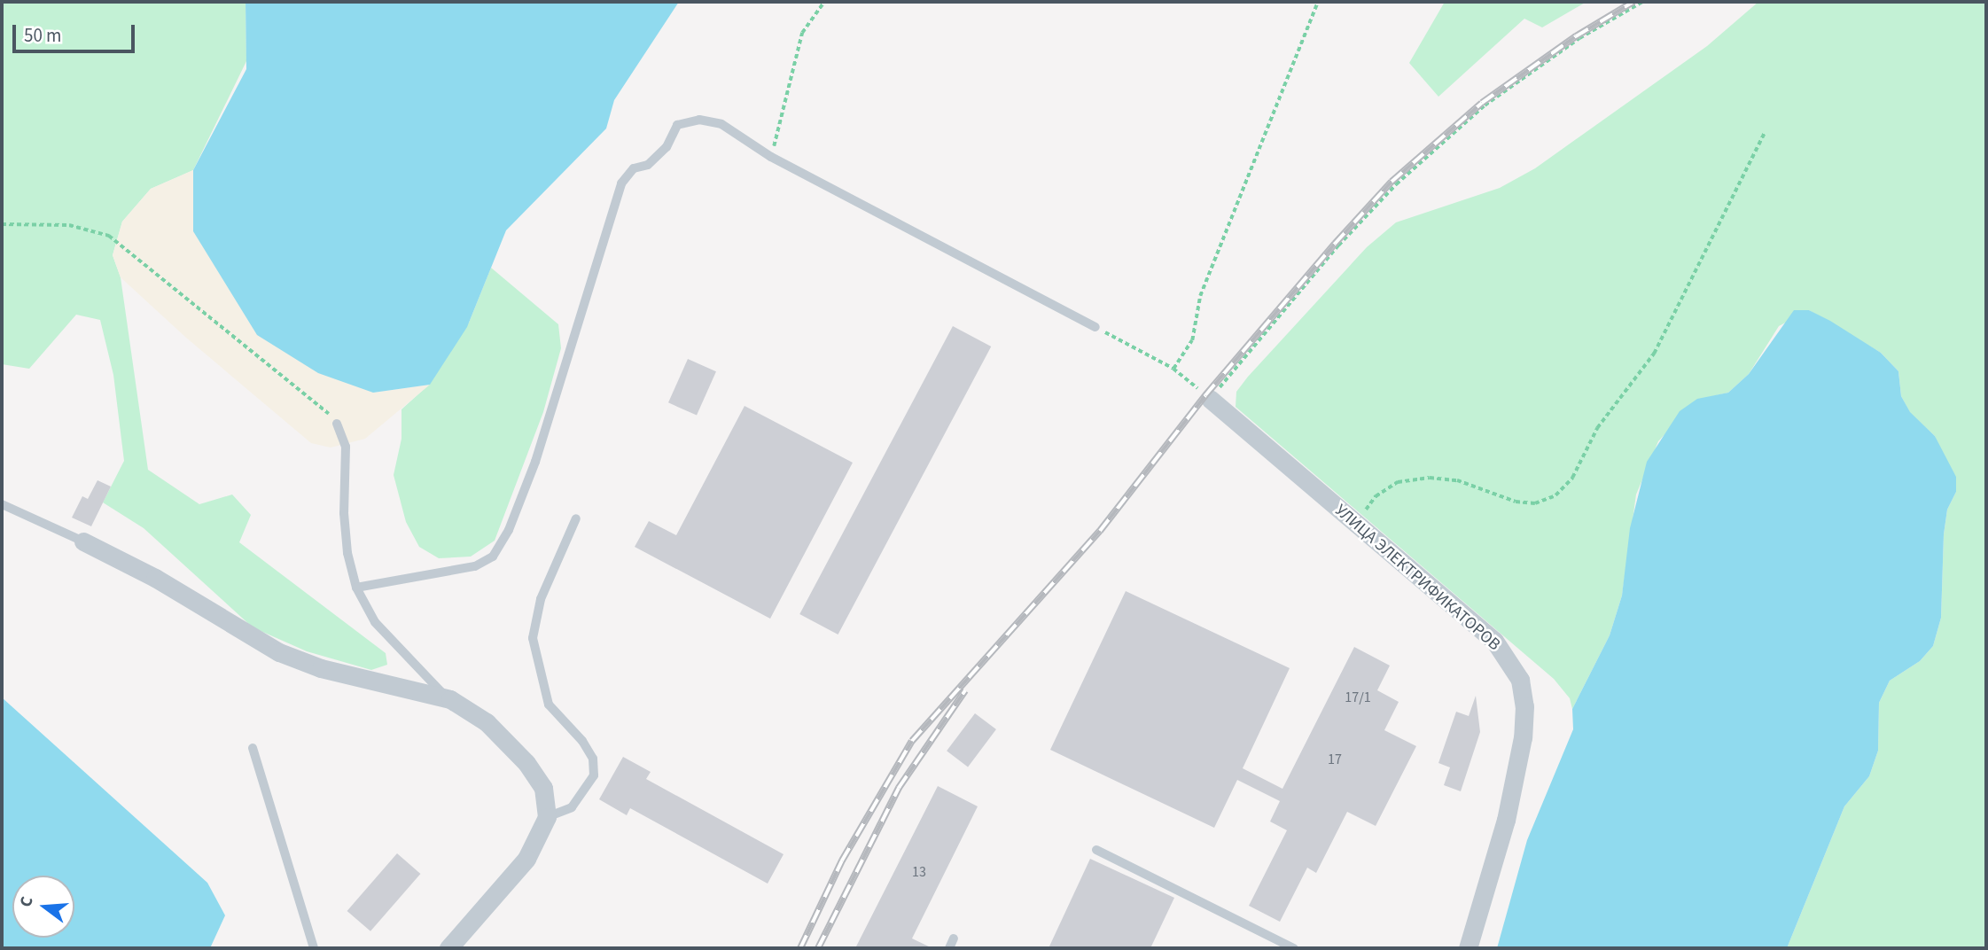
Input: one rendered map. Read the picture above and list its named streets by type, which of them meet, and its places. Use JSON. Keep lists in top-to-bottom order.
{
  "streets": {
    "street": ["УЛИЦА ЭЛЕКТРИФИКАТОРОВ"]
  },
  "house_numbers": ["17/1", "17", "13"],
  "scale_bar": "50 m",
  "north": "left"
}
